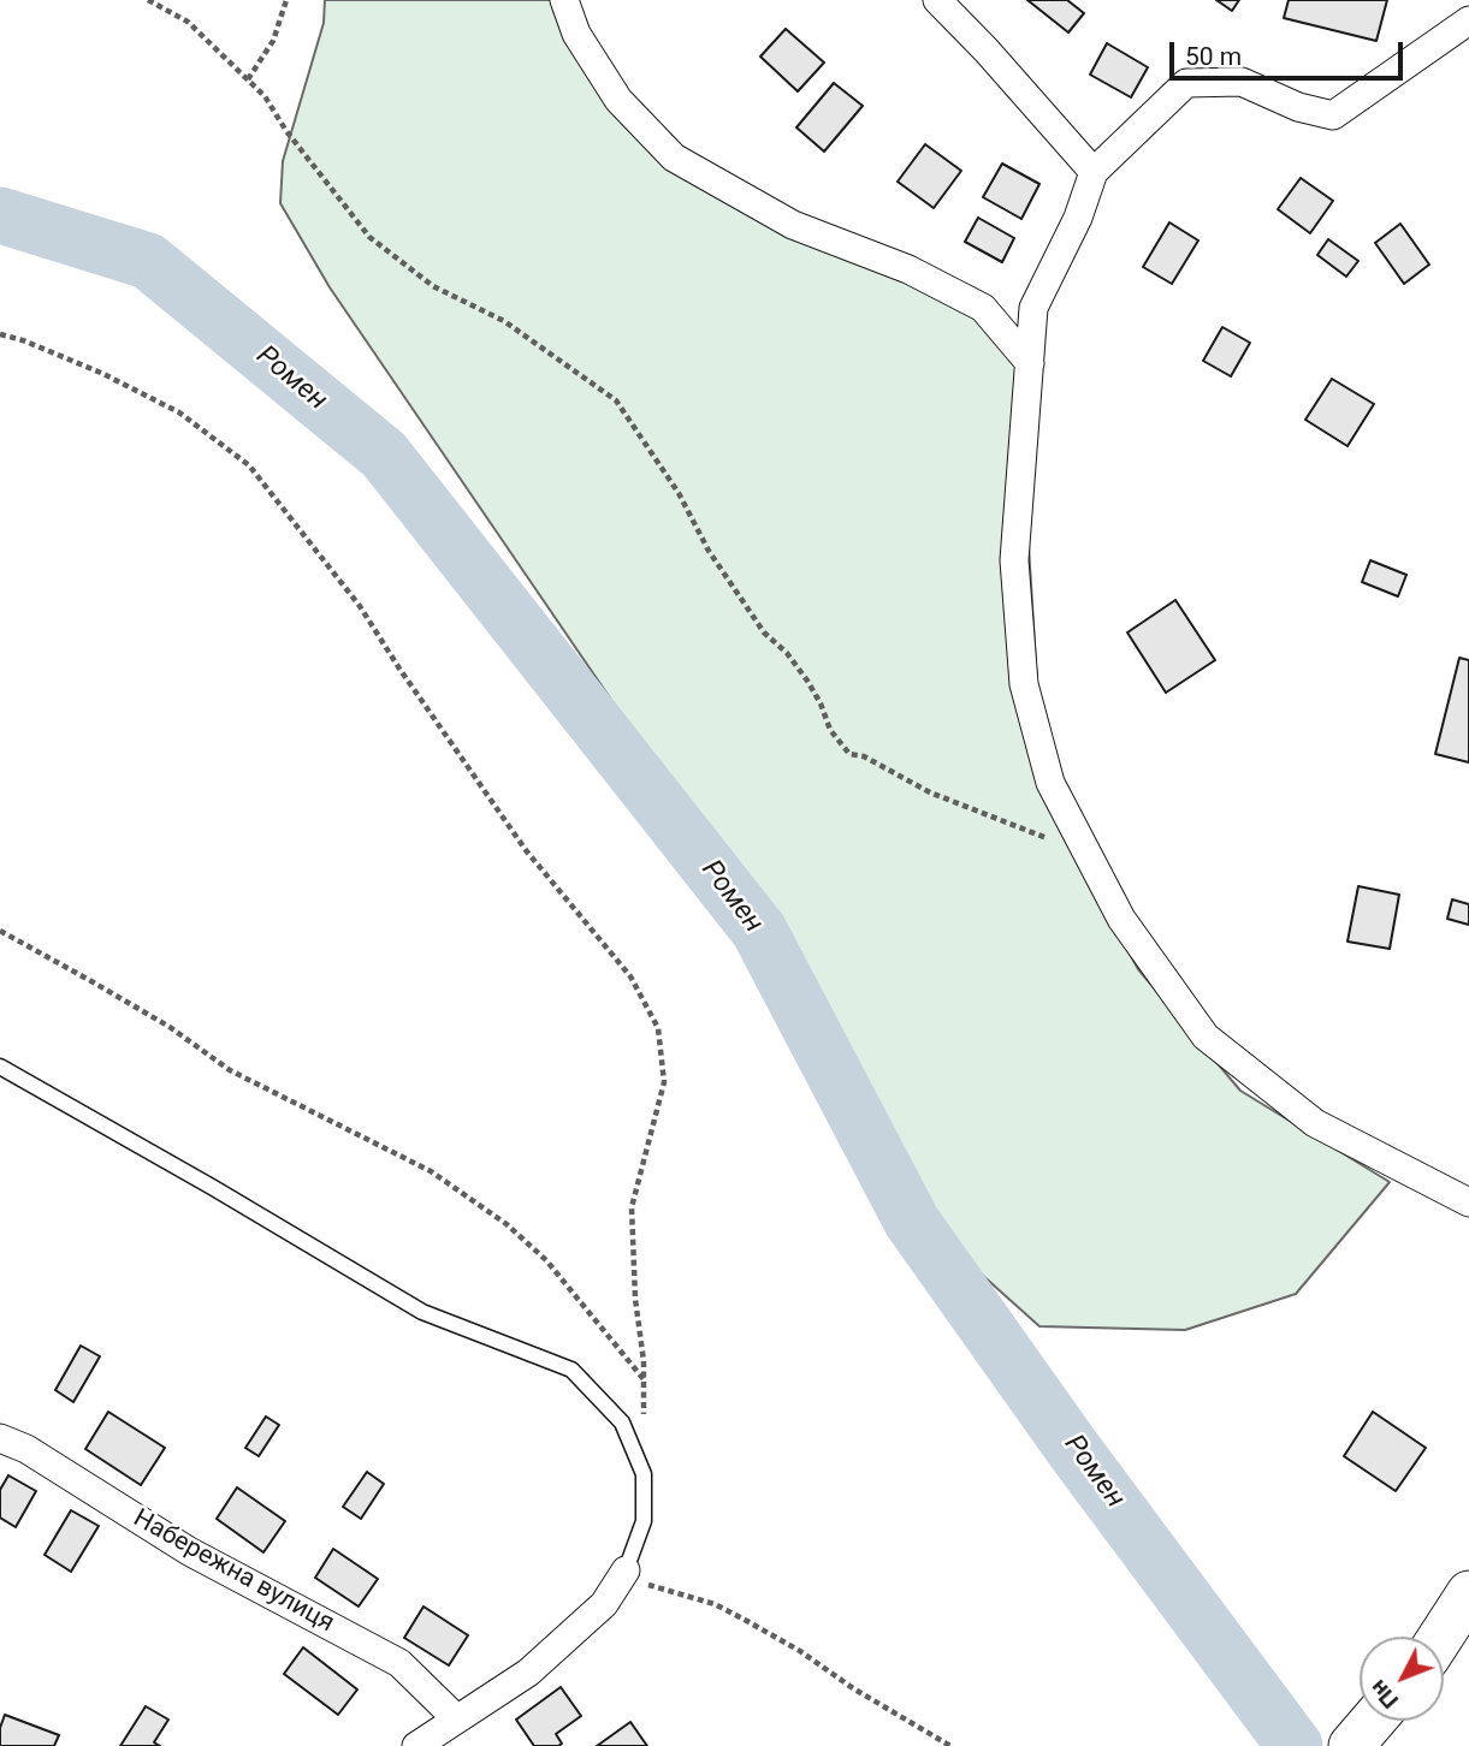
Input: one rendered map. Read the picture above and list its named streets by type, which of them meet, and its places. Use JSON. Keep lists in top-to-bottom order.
{
  "streets": {
    "street": ["Набережна вулиця"]
  },
  "water": ["Ромен"],
  "scale_bar": "50 m",
  "north": "bottom left"
}
